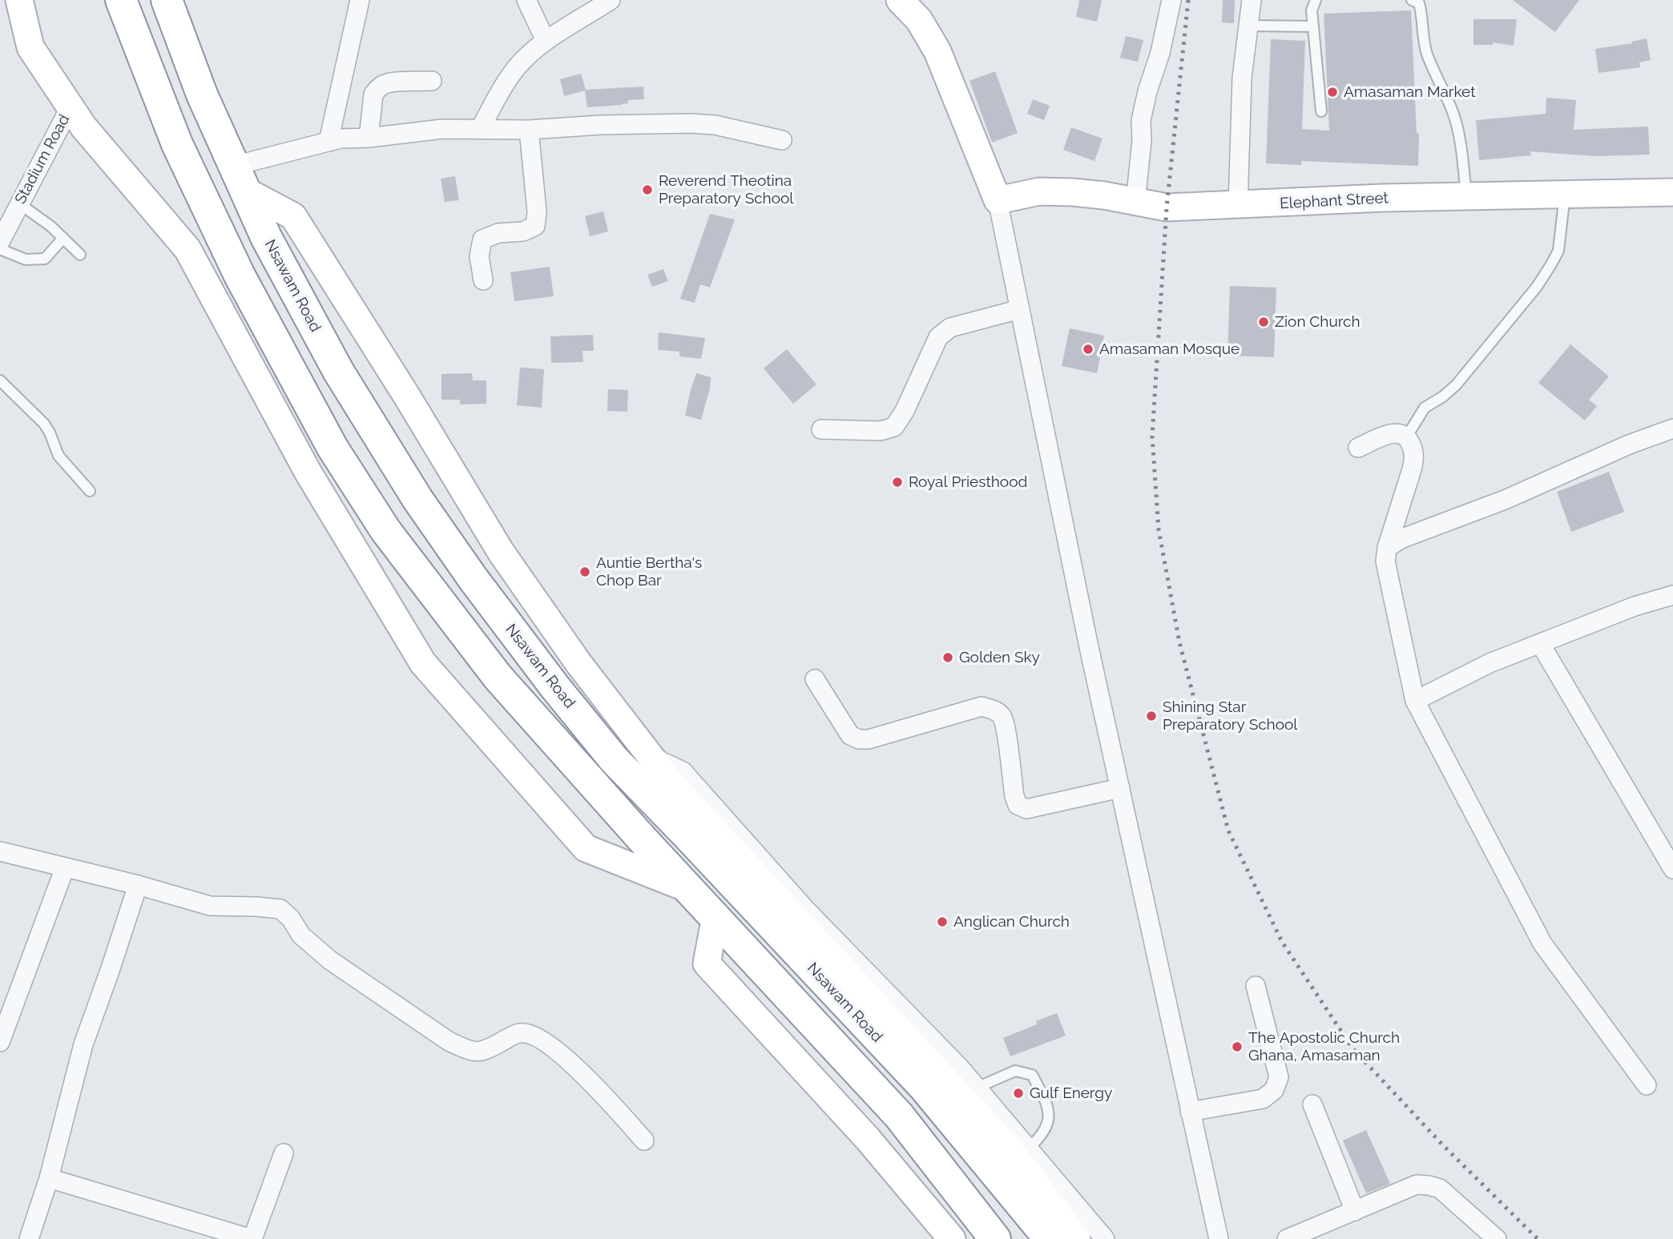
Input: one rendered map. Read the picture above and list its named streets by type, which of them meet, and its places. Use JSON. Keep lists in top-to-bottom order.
{
  "streets": {
    "highway": ["Nsawam Road"],
    "main road": ["Elephant Street"],
    "street": ["Stadium Road"]
  },
  "places": [
    "Amasaman Market",
    "Reverend Theotina Preparatory School",
    "Zion Church",
    "Amasaman Mosque",
    "Royal Priesthood",
    "Auntie Bertha's Chop Bar",
    "Golden Sky",
    "Shining Star Preparatory School",
    "Anglican Church",
    "The Apostolic Church Ghana, Amasaman",
    "Gulf Energy"
  ]
}
